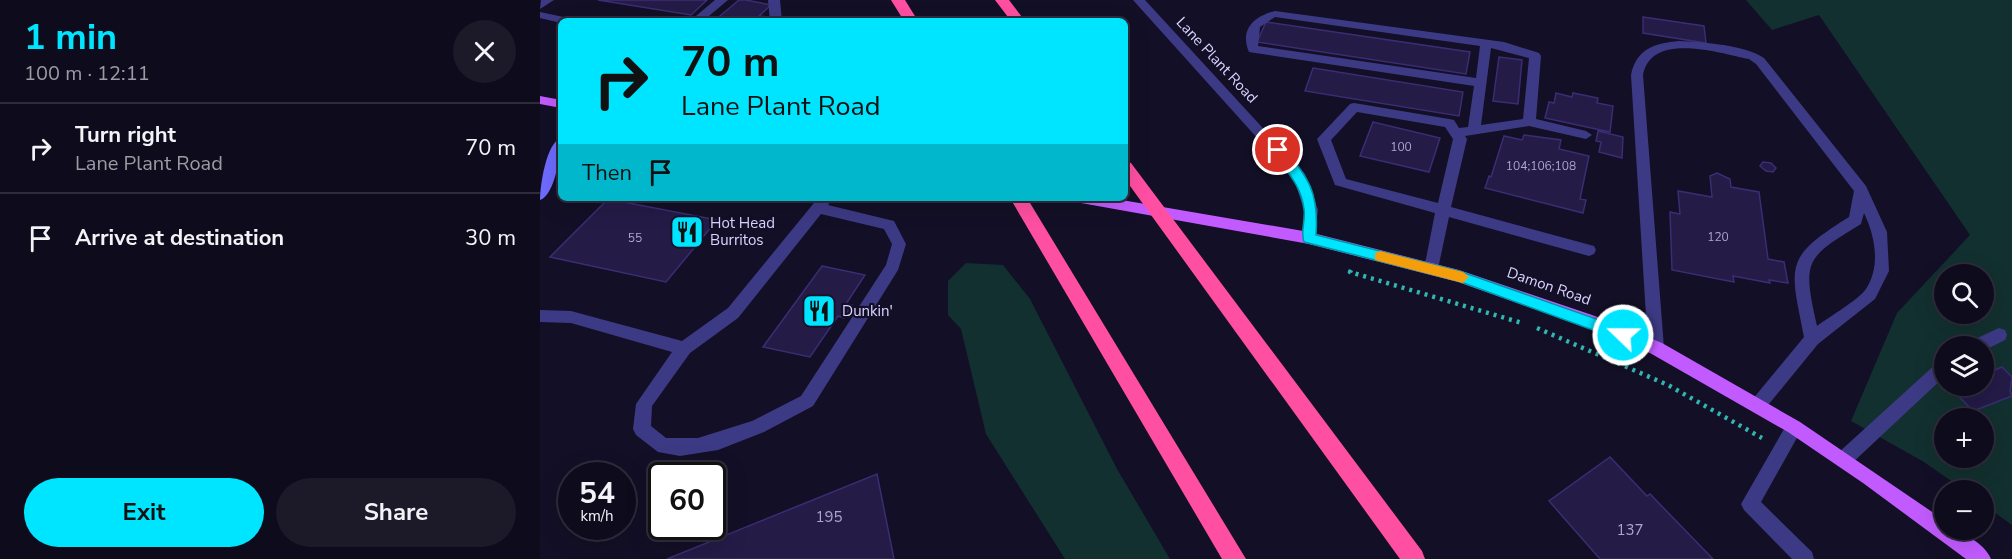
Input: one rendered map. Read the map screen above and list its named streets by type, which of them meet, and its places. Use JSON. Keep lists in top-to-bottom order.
{
  "streets": {
    "main road": ["Damon Road"],
    "street": ["Lane Plant Road"]
  },
  "crossings": [
    ["Lane Plant Road", "Damon Road"]
  ],
  "places": {
    "restaurant": ["Hot Head Burritos", "Dunkin'"]
  },
  "house_numbers": [
    "100",
    "104;106;108",
    "120",
    "55",
    "195",
    "137"
  ],
  "page": {
    "heading": ["1 min", "100 m · 12:11"],
    "turn": ["70 m", "Lane Plant Road"],
    "list": [
      {
        "name": "Turn right",
        "note": "Lane Plant Road",
        "value": "70 m"
      },
      {
        "name": "Arrive at destination",
        "value": "30 m"
      }
    ],
    "then": "Then",
    "map_buttons": ["+", "−"],
    "speed": "54 km/h",
    "limit": "60",
    "buttons": ["Exit", "Share"]
  }
}
